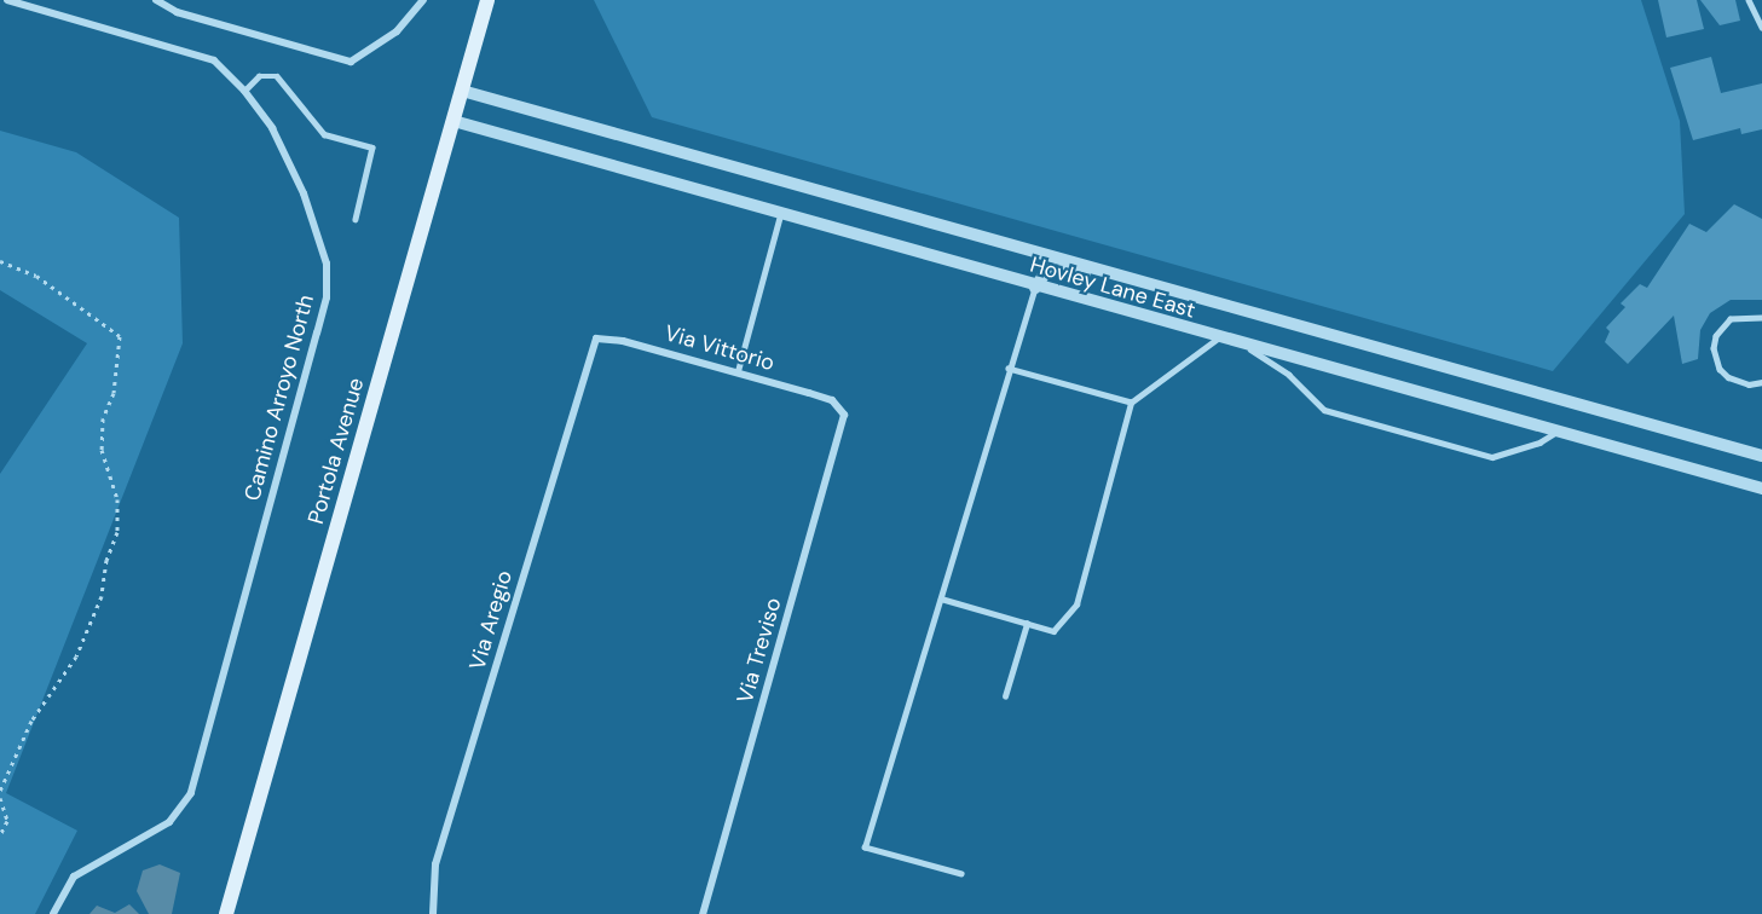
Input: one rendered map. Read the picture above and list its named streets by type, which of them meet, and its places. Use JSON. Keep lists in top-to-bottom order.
{
  "streets": {
    "main road": ["Portola Avenue"],
    "street": [
      "Hovley Lane East",
      "Via Vittorio",
      "Camino Arroyo North",
      "Via Aregio",
      "Via Treviso"
    ]
  },
  "crossings": [
    ["Hovley Lane East", "Portola Avenue"],
    ["Via Vittorio", "Via Aregio"],
    ["Via Vittorio", "Via Treviso"]
  ]
}
